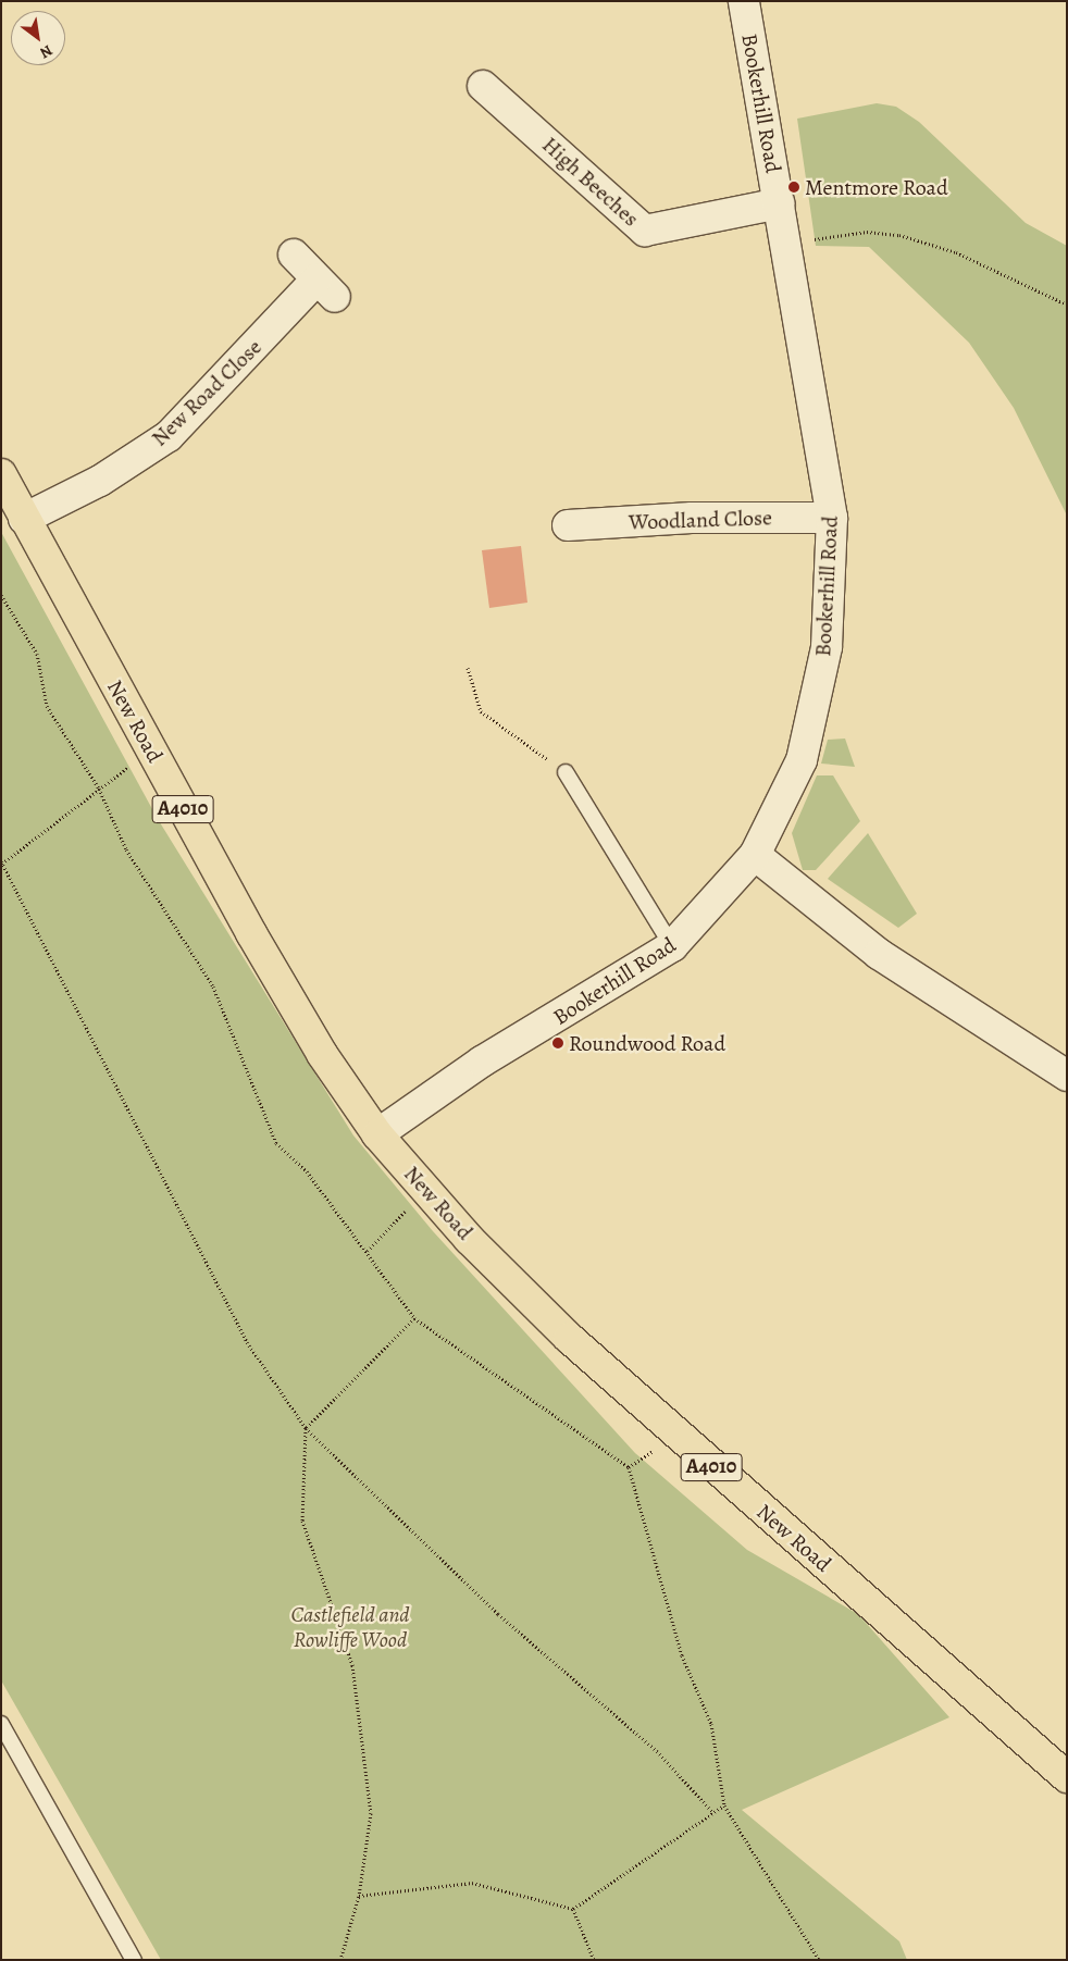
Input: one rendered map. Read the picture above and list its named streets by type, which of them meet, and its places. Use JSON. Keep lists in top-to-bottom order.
{
  "streets": {
    "highway": ["New Road", "A4010"],
    "street": [
      "Bookerhill Road",
      "High Beeches",
      "New Road Close",
      "Woodland Close"
    ]
  },
  "crossings": [
    ["Bookerhill Road", "High Beeches"],
    ["Bookerhill Road", "Woodland Close"],
    ["Bookerhill Road", "New Road"],
    ["New Road Close", "New Road"]
  ],
  "parks": ["Castlefield and Rowliffe Wood"],
  "places": ["Mentmore Road", "Roundwood Road"],
  "north": "bottom right"
}
